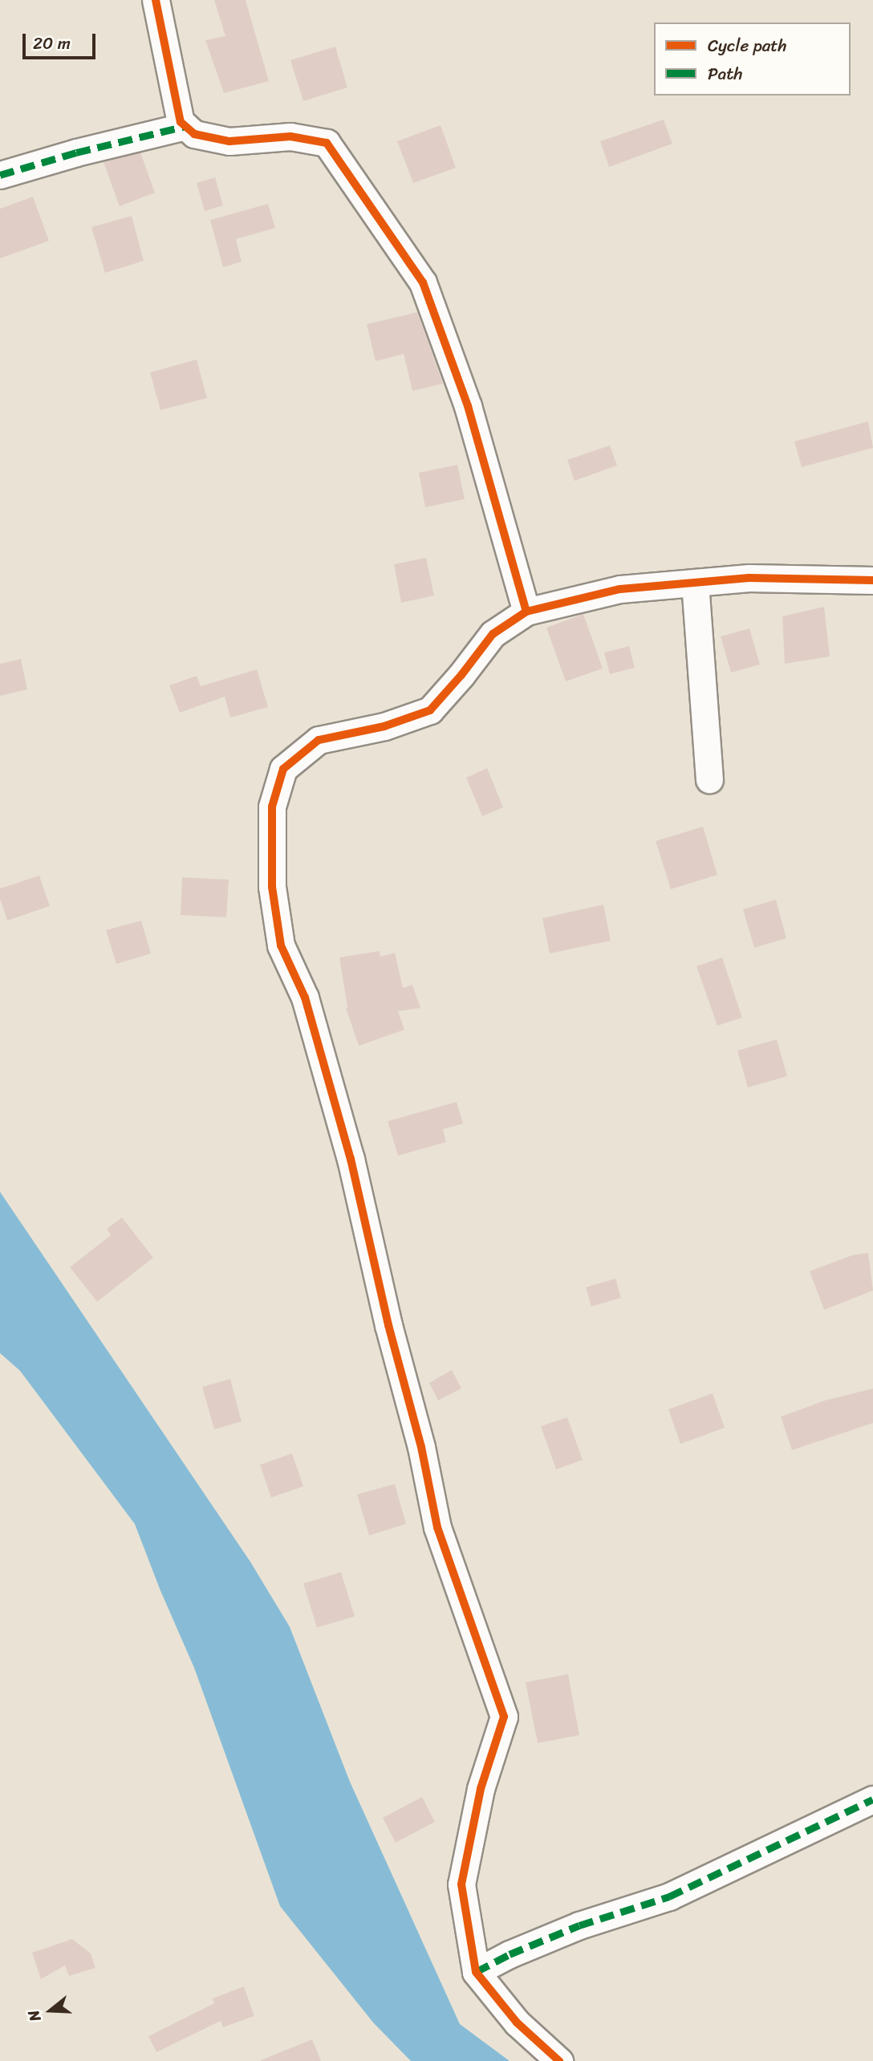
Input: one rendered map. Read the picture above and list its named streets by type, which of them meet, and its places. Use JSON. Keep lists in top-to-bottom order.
{
  "legend": ["Cycle path", "Path"],
  "scale_bar": "20 m",
  "north": "left"
}
